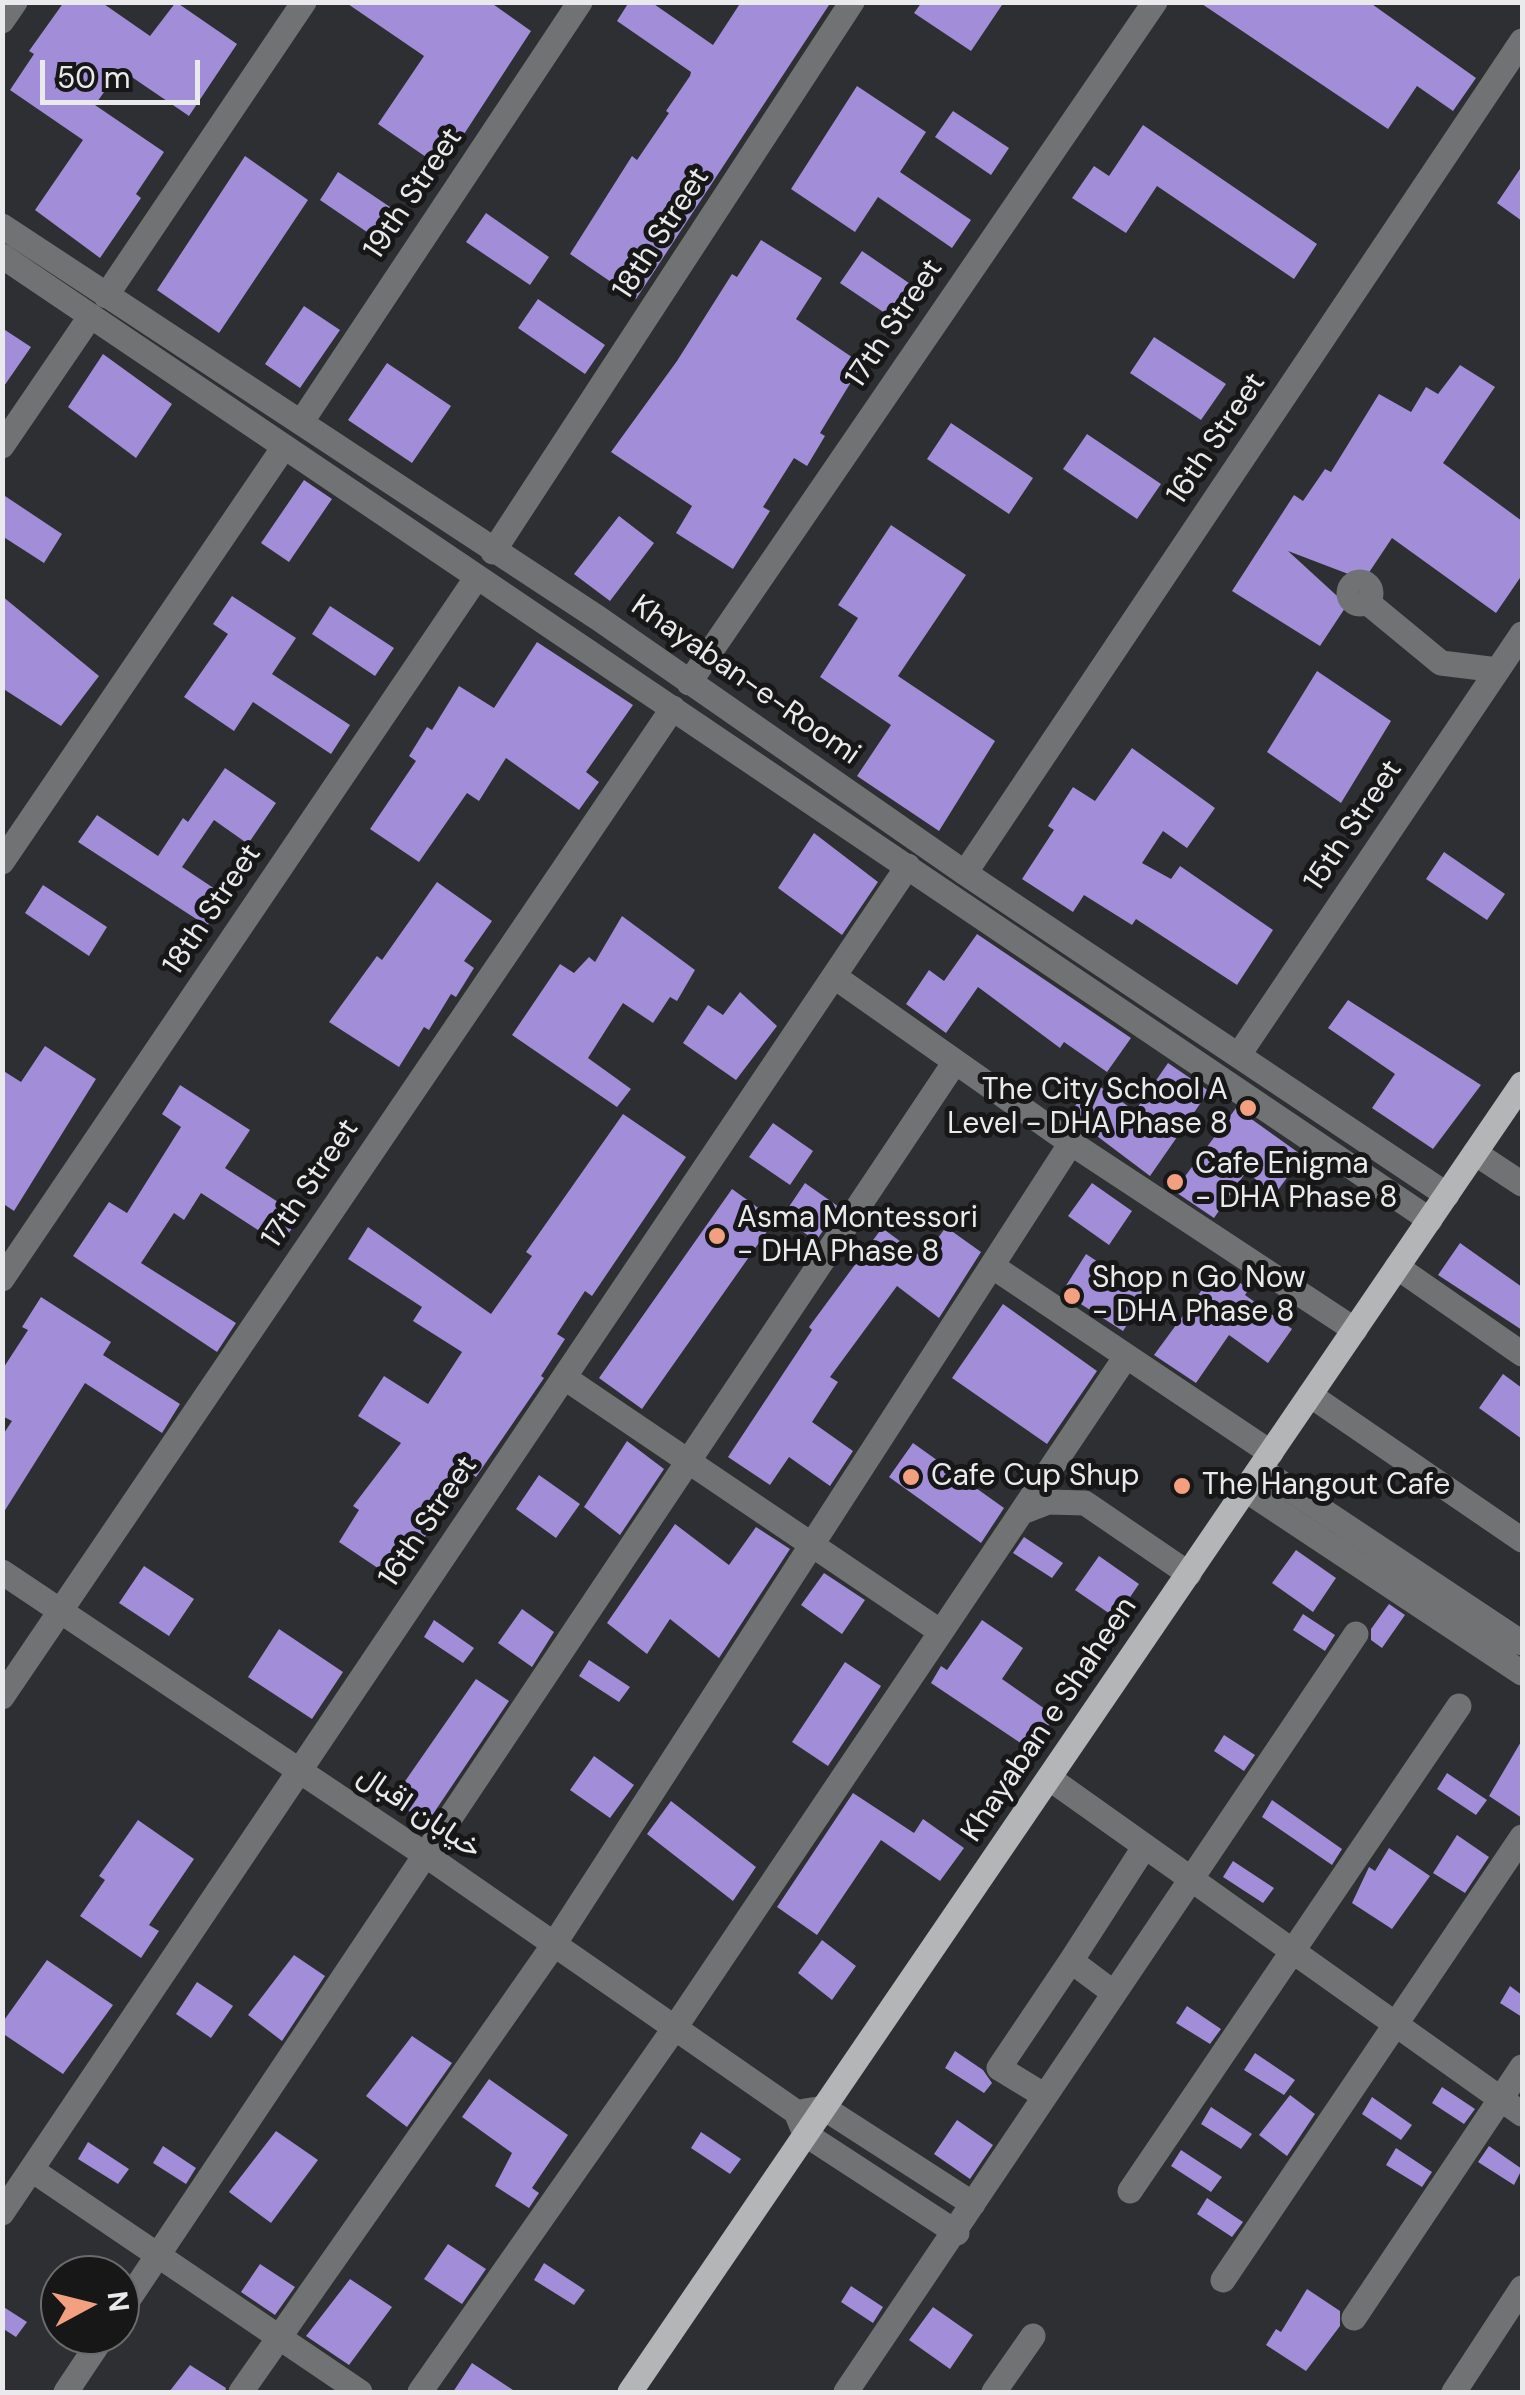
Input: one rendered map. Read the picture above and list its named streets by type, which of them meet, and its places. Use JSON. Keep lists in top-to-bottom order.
{
  "streets": {
    "main road": ["Khayaban e Shaheen"],
    "street": [
      "19th Street",
      "18th Street",
      "17th Street",
      "16th Street",
      "Khayaban-e-Roomi",
      "15th Street",
      "خیابان اقبال"
    ]
  },
  "crossings": [
    ["19th Street", "Khayaban-e-Roomi"],
    ["18th Street", "Khayaban-e-Roomi"],
    ["17th Street", "Khayaban-e-Roomi"],
    ["17th Street", "خیابان اقبال"],
    ["16th Street", "Khayaban-e-Roomi"],
    ["16th Street", "خیابان اقبال"],
    ["Khayaban-e-Roomi", "15th Street"],
    ["Khayaban-e-Roomi", "Khayaban e Shaheen"],
    ["Khayaban e Shaheen", "خیابان اقبال"]
  ],
  "places": [
    "The City School A Level - DHA Phase 8",
    "Cafe Enigma - DHA Phase 8",
    "Asma Montessori - DHA Phase 8",
    "Shop n Go Now - DHA Phase 8",
    "Cafe Cup Shup",
    "The Hangout Cafe"
  ],
  "scale_bar": "50 m",
  "north": "right"
}
